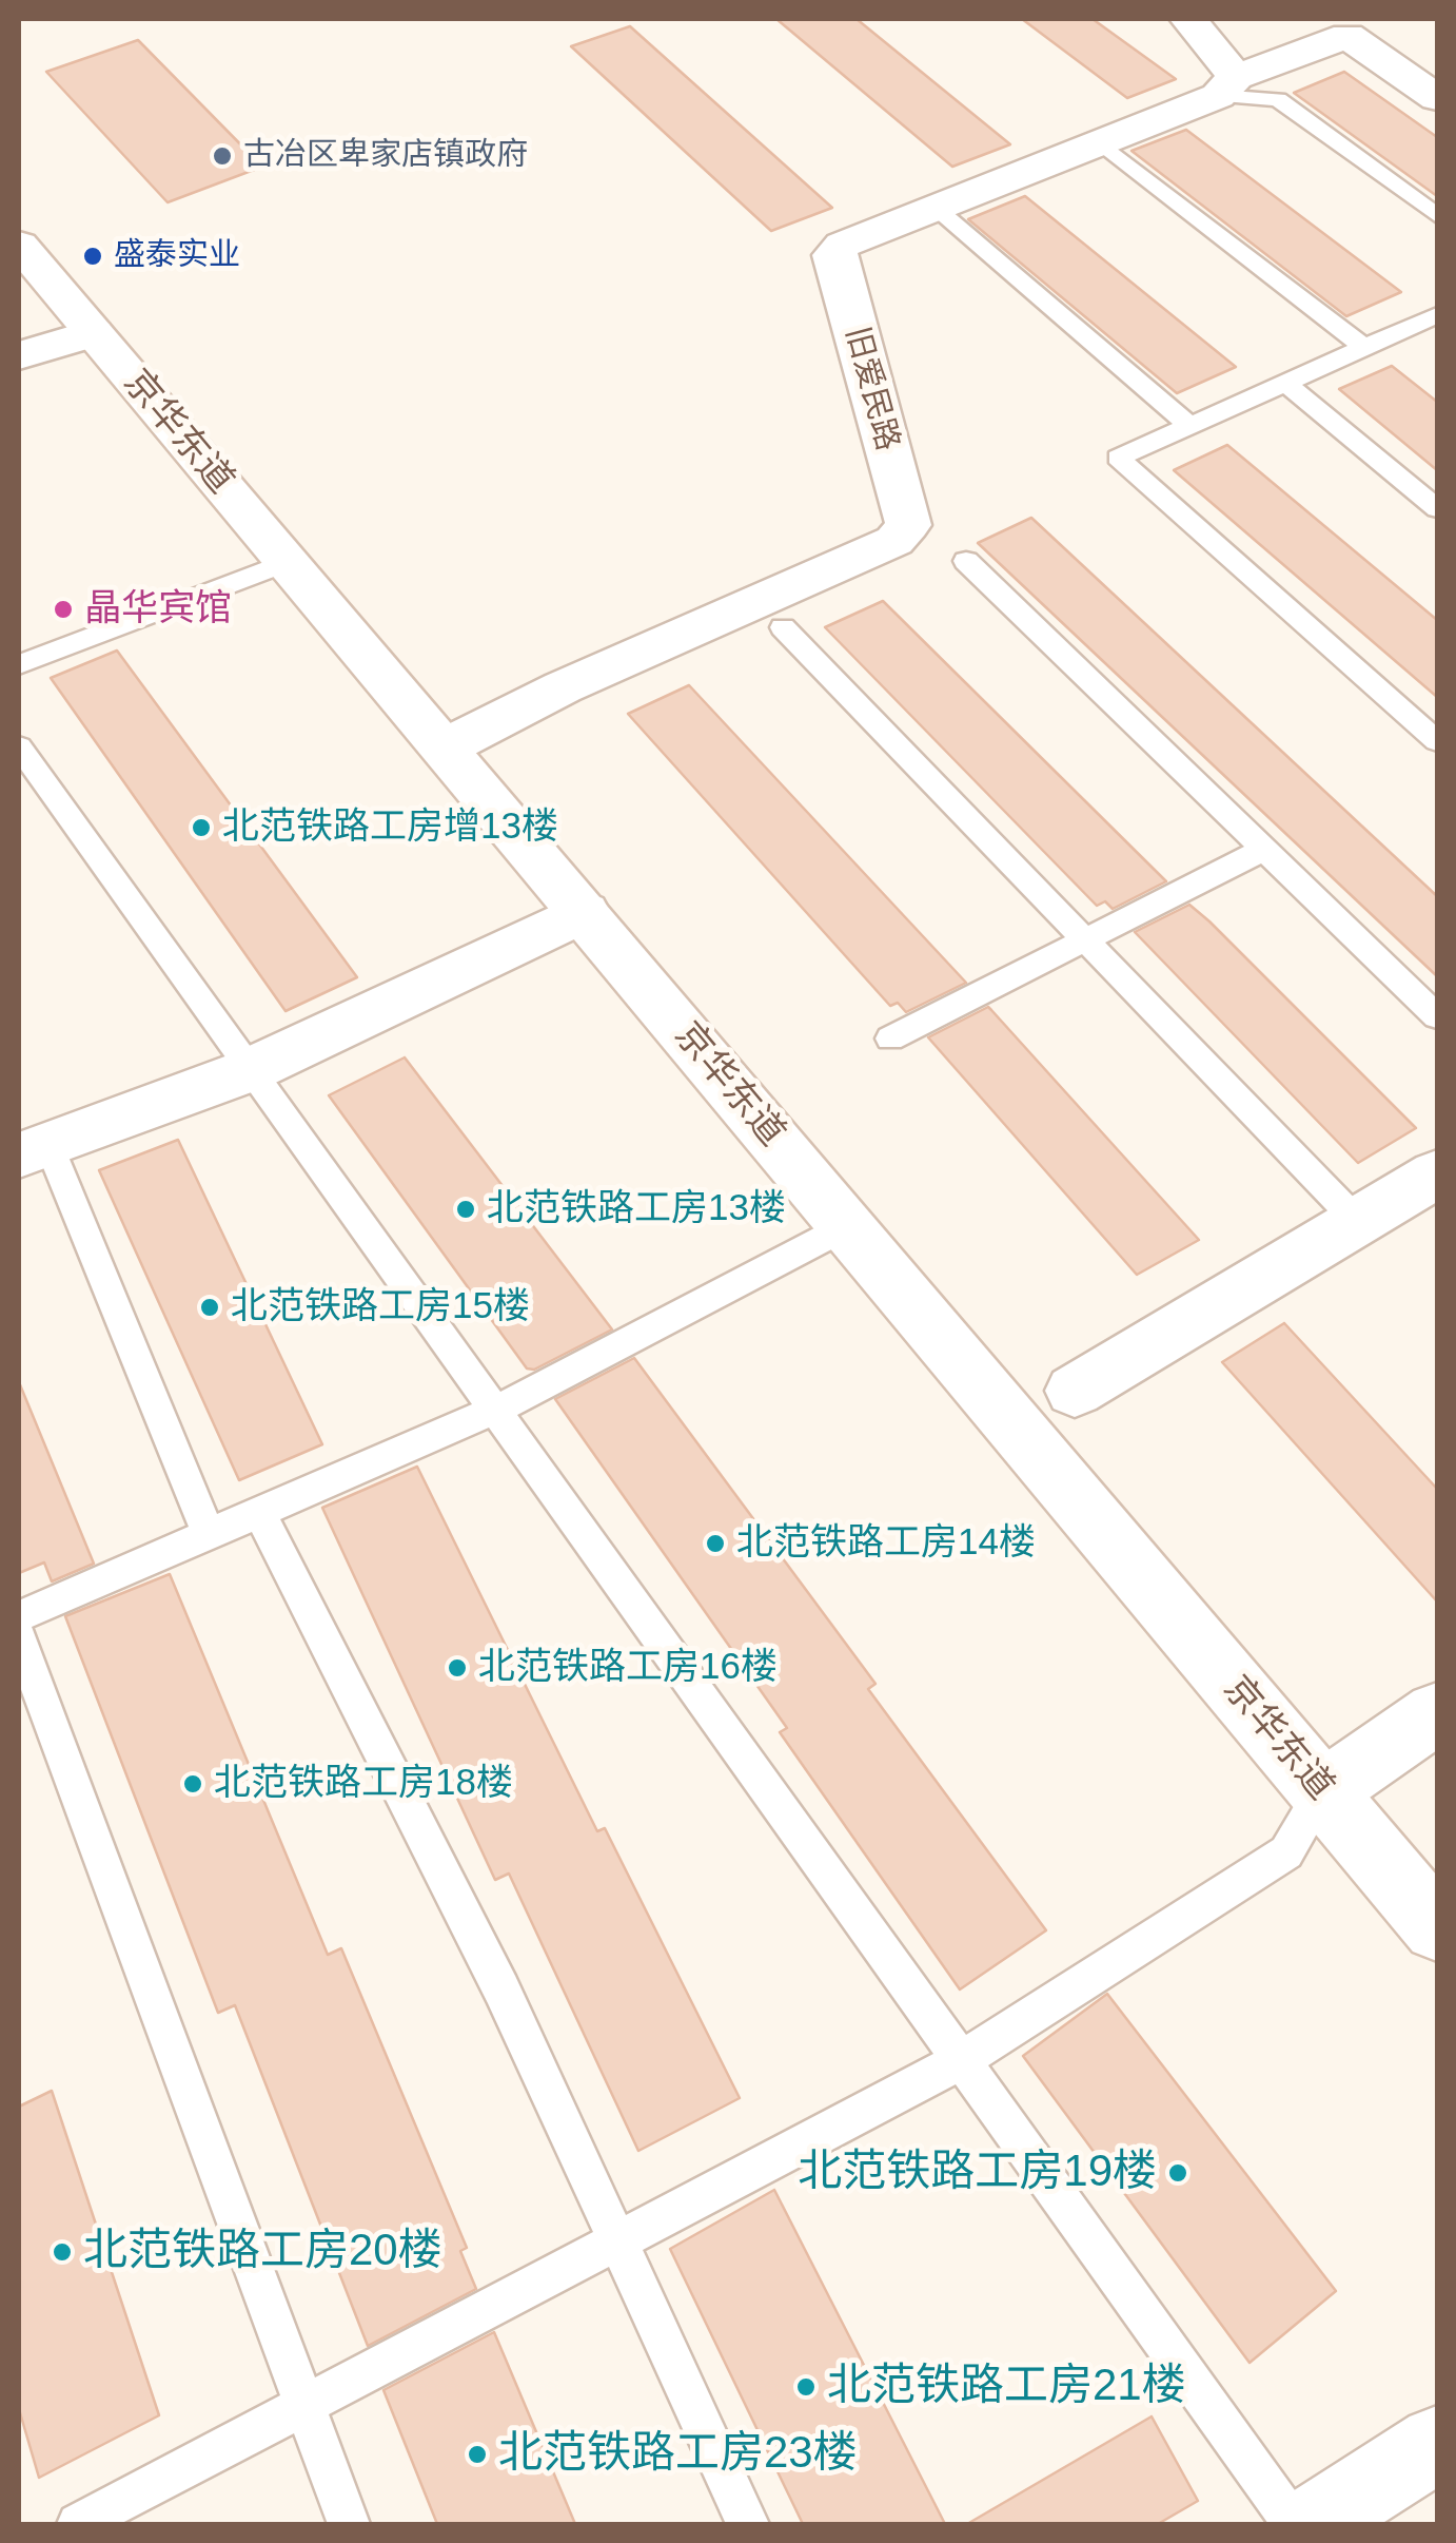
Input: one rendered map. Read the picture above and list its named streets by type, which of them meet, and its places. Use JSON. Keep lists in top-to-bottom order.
{
  "streets": {
    "street": ["旧爱民路", "京华东道"]
  },
  "crossings": [
    ["旧爱民路", "京华东道"]
  ],
  "places": [
    "古冶区卑家店镇政府",
    "盛泰实业",
    "晶华宾馆",
    "北范铁路工房增13楼",
    "北范铁路工房13楼",
    "北范铁路工房15楼",
    "北范铁路工房14楼",
    "北范铁路工房16楼",
    "北范铁路工房18楼",
    "北范铁路工房19楼",
    "北范铁路工房20楼",
    "北范铁路工房21楼",
    "北范铁路工房23楼"
  ]
}
